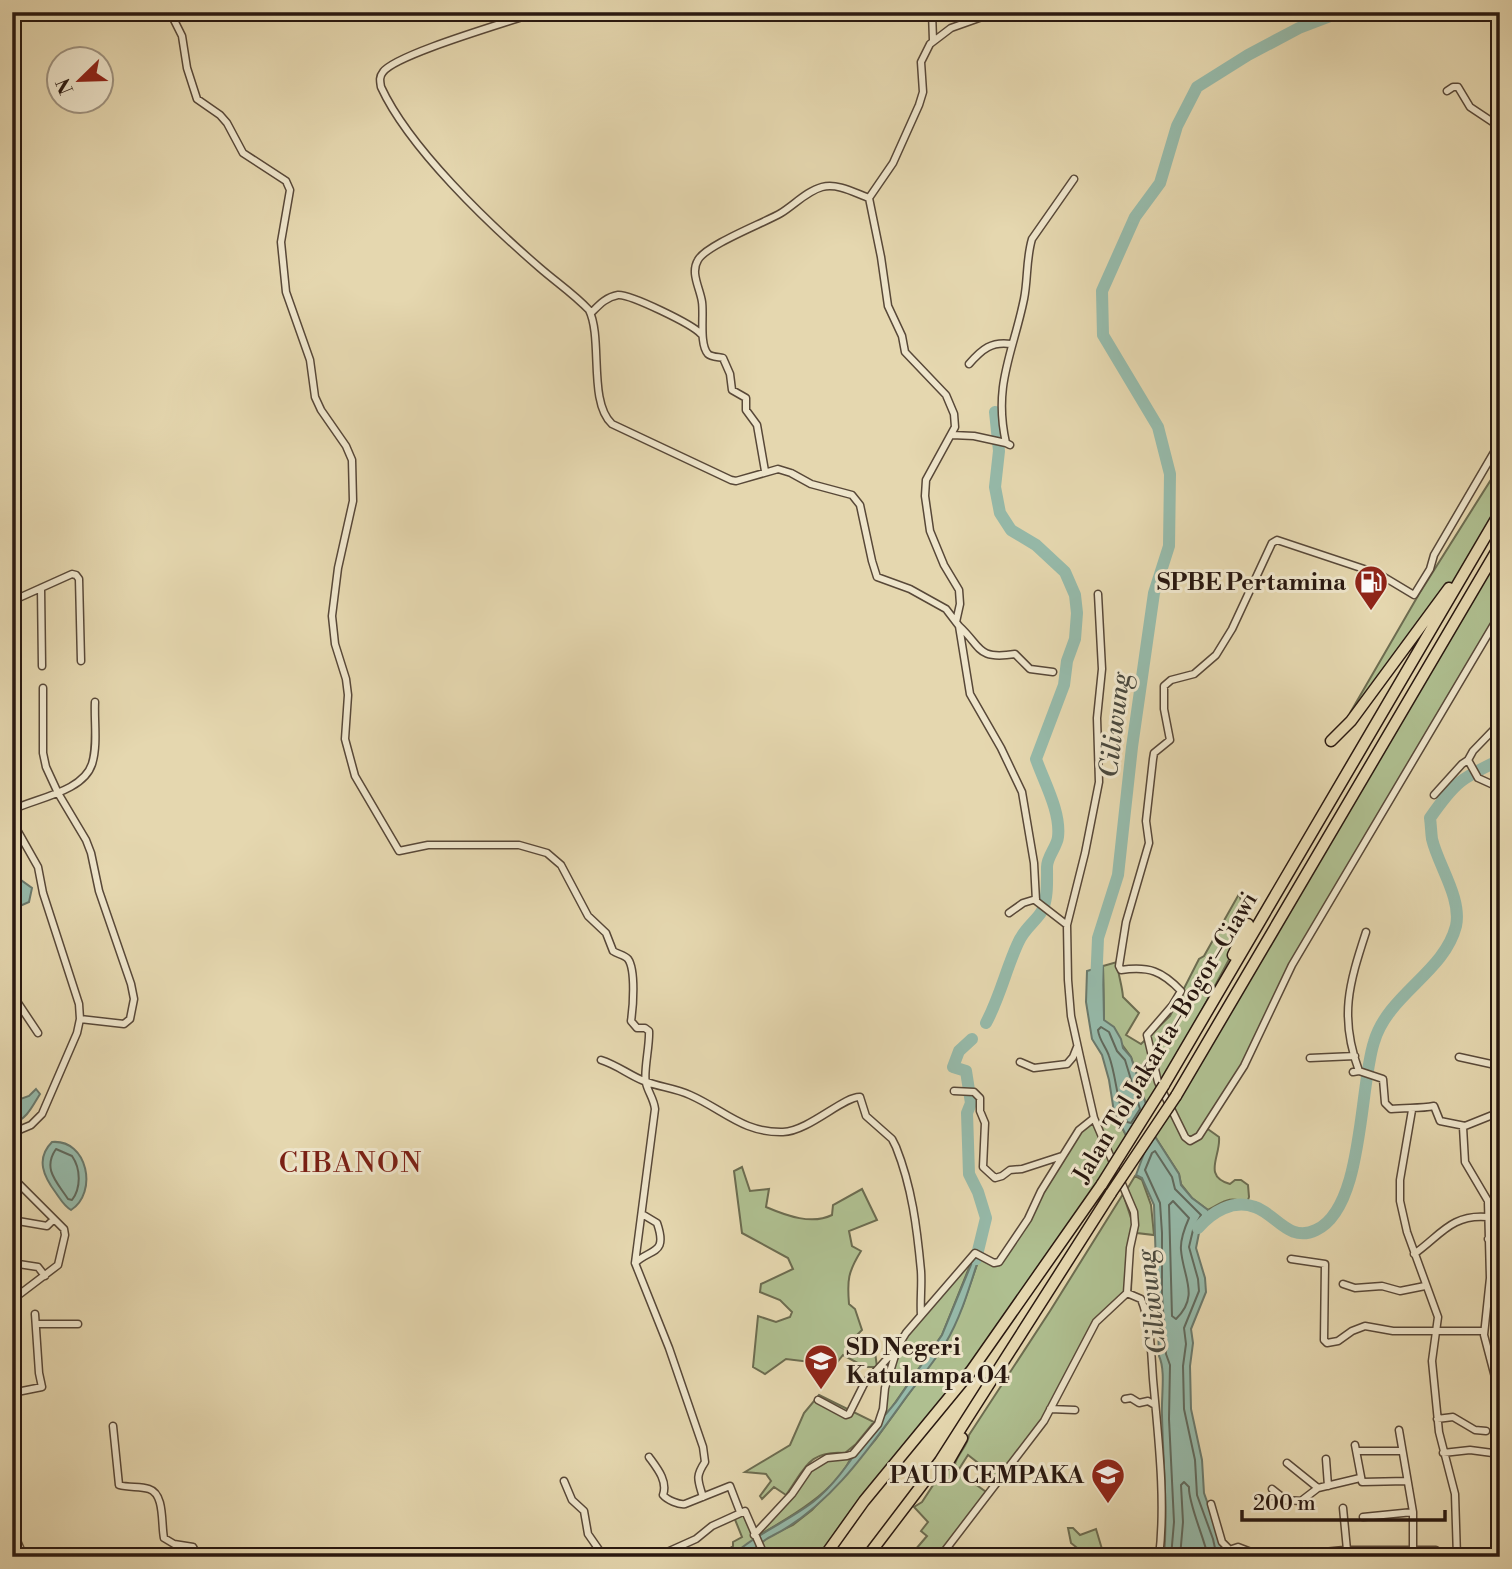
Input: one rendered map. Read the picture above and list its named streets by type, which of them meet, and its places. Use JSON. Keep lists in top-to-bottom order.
{
  "streets": {
    "highway": ["Jalan Tol Jakarta–Bogor–Ciawi"]
  },
  "districts": ["CIBANON"],
  "water": ["Ciliwung"],
  "places": {
    "fuel station": ["SPBE Pertamina"],
    "school or university": ["SD Negeri Katulampa 04", "PAUD CEMPAKA"]
  },
  "scale_bar": "200 m",
  "north": "bottom left"
}
